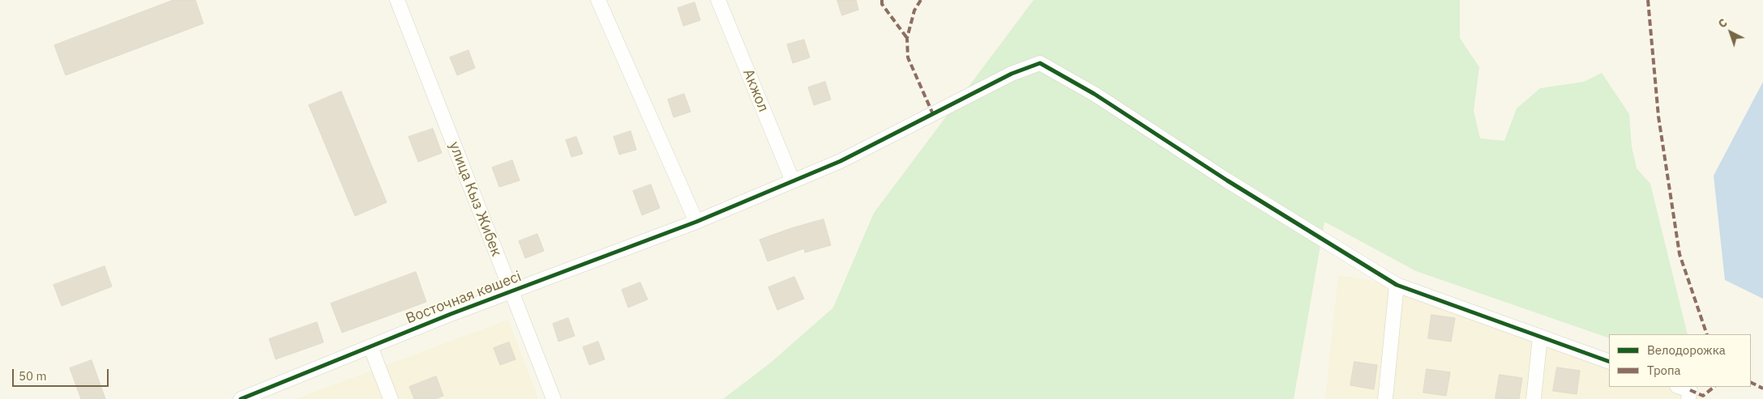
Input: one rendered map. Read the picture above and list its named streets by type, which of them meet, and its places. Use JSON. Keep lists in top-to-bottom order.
{
  "streets": {
    "street": ["Акжол", "улица Кыз Жибек", "Восточная көшесі"]
  },
  "crossings": [
    ["Акжол", "Восточная көшесі"],
    ["улица Кыз Жибек", "Восточная көшесі"]
  ],
  "legend": ["Велодорожка", "Тропа"],
  "scale_bar": "50 m",
  "north": "top left"
}
